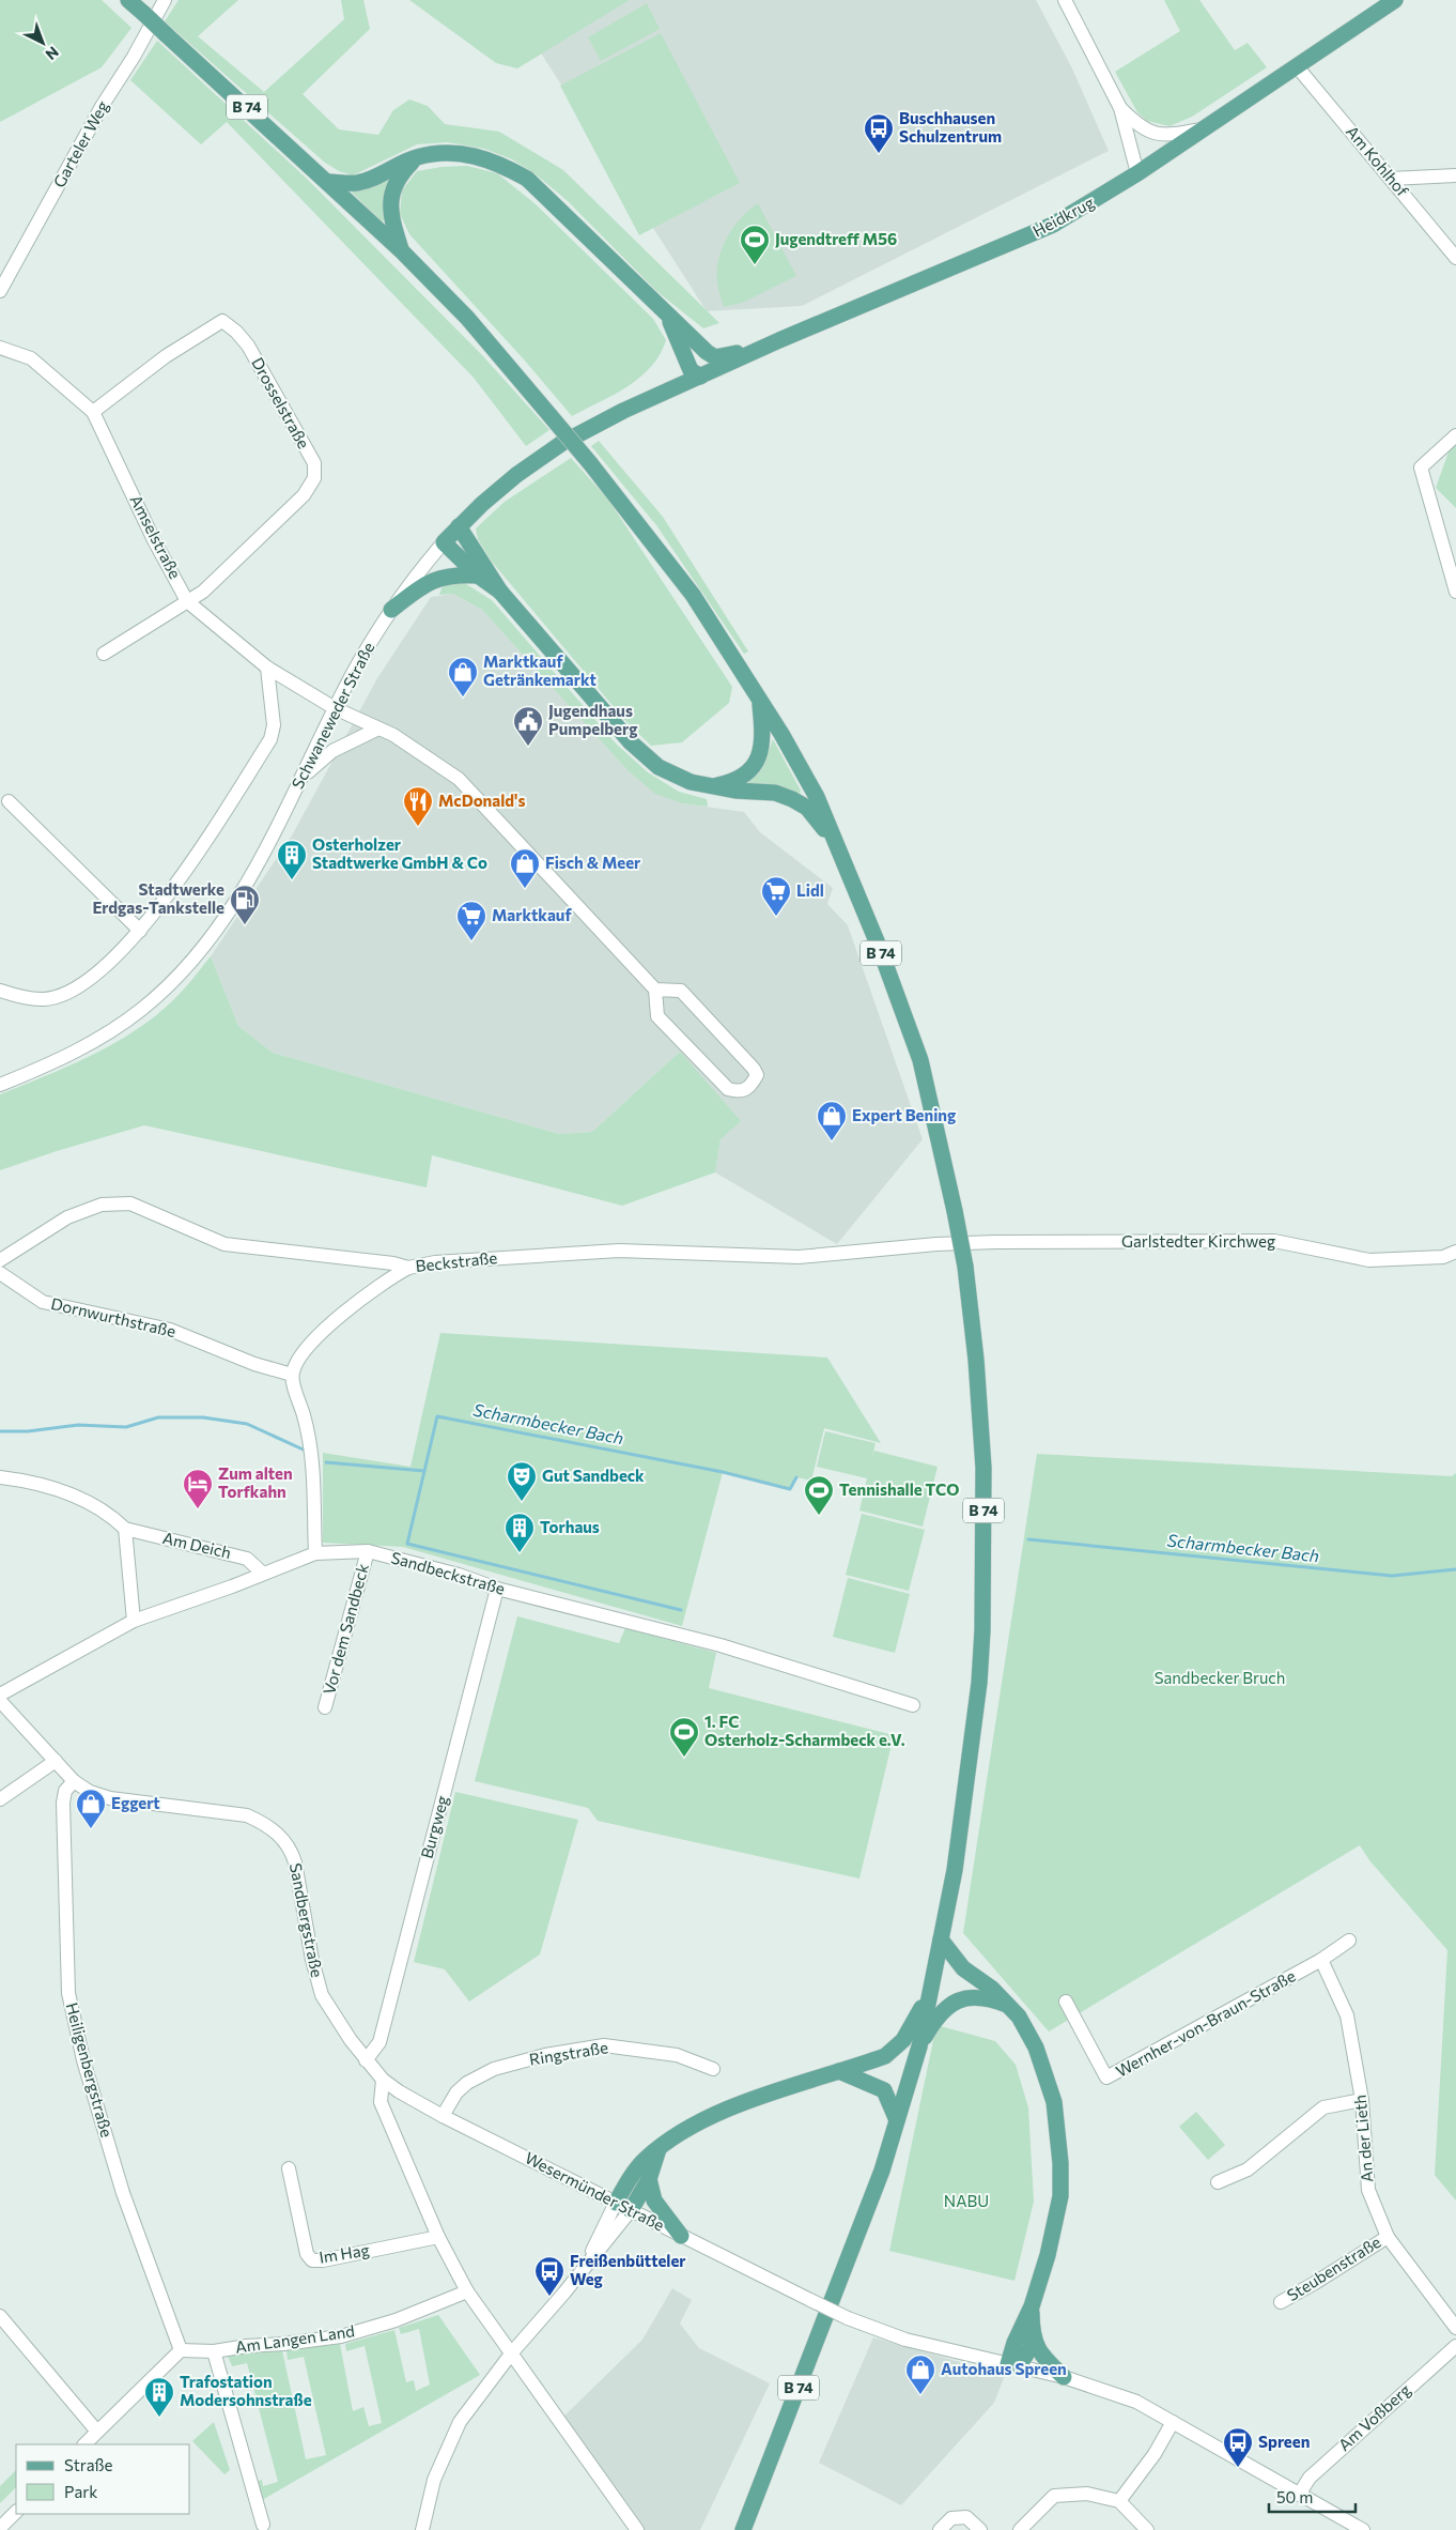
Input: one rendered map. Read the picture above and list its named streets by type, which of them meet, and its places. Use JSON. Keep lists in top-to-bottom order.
{
  "streets": {
    "main road": ["B 74", "Heidkrug", "Schwaneweder Straße"],
    "street": [
      "Garteler Weg",
      "Am Kohlhof",
      "Drosselstraße",
      "Amselstraße",
      "Garlstedter Kirchweg",
      "Beckstraße",
      "Dornwurthstraße",
      "Am Deich",
      "Sandbeckstraße",
      "Vor dem Sandbeck",
      "Burgweg",
      "Sandbergstraße",
      "Wernher-von-Braun-Straße",
      "Ringstraße",
      "Heiligenbergstraße",
      "An der Lieth",
      "Wesermünder Straße",
      "Im Hag",
      "Steubenstraße",
      "Am Langen Land",
      "Am Voßberg"
    ]
  },
  "crossings": [
    ["Am Kohlhof", "Heidkrug"],
    ["Heidkrug", "Schwaneweder Straße"],
    ["Drosselstraße", "Amselstraße"],
    ["Amselstraße", "Schwaneweder Straße"],
    ["Garlstedter Kirchweg", "Beckstraße"],
    ["Am Deich", "Sandbeckstraße"],
    ["Sandbeckstraße", "Vor dem Sandbeck"],
    ["Sandbeckstraße", "Burgweg"],
    ["Burgweg", "Sandbergstraße"],
    ["Sandbergstraße", "Heiligenbergstraße"],
    ["Sandbergstraße", "Wesermünder Straße"],
    ["Wernher-von-Braun-Straße", "An der Lieth"],
    ["Ringstraße", "Wesermünder Straße"],
    ["Heiligenbergstraße", "Am Langen Land"],
    ["An der Lieth", "Steubenstraße"],
    ["Wesermünder Straße", "Am Voßberg"]
  ],
  "water": ["Scharmbecker Bach"],
  "parks": ["Sandbecker Bruch", "NABU"],
  "places": {
    "bus stop": ["Buschhausen Schulzentrum", "Freißenbütteler Weg", "Spreen"],
    "sports": ["Jugendtreff M56", "Tennishalle TCO", "1. FC Osterholz-Scharmbeck e.V."],
    "shop": [
      "Marktkauf Getränkemarkt",
      "Fisch & Meer",
      "Expert Bening",
      "Eggert",
      "Autohaus Spreen"
    ],
    "public building": ["Jugendhaus Pumpelberg"],
    "restaurant": ["McDonald's"],
    "building": ["Osterholzer Stadtwerke GmbH & Co", "Torhaus", "Trafostation Modersohnstraße"],
    "supermarket": ["Lidl", "Marktkauf"],
    "fuel station": ["Stadtwerke Erdgas-Tankstelle"],
    "theatre": ["Gut Sandbeck"],
    "hotel": ["Zum alten Torfkahn"]
  },
  "legend": ["Straße", "Park"],
  "scale_bar": "50 m",
  "north": "bottom right"
}
